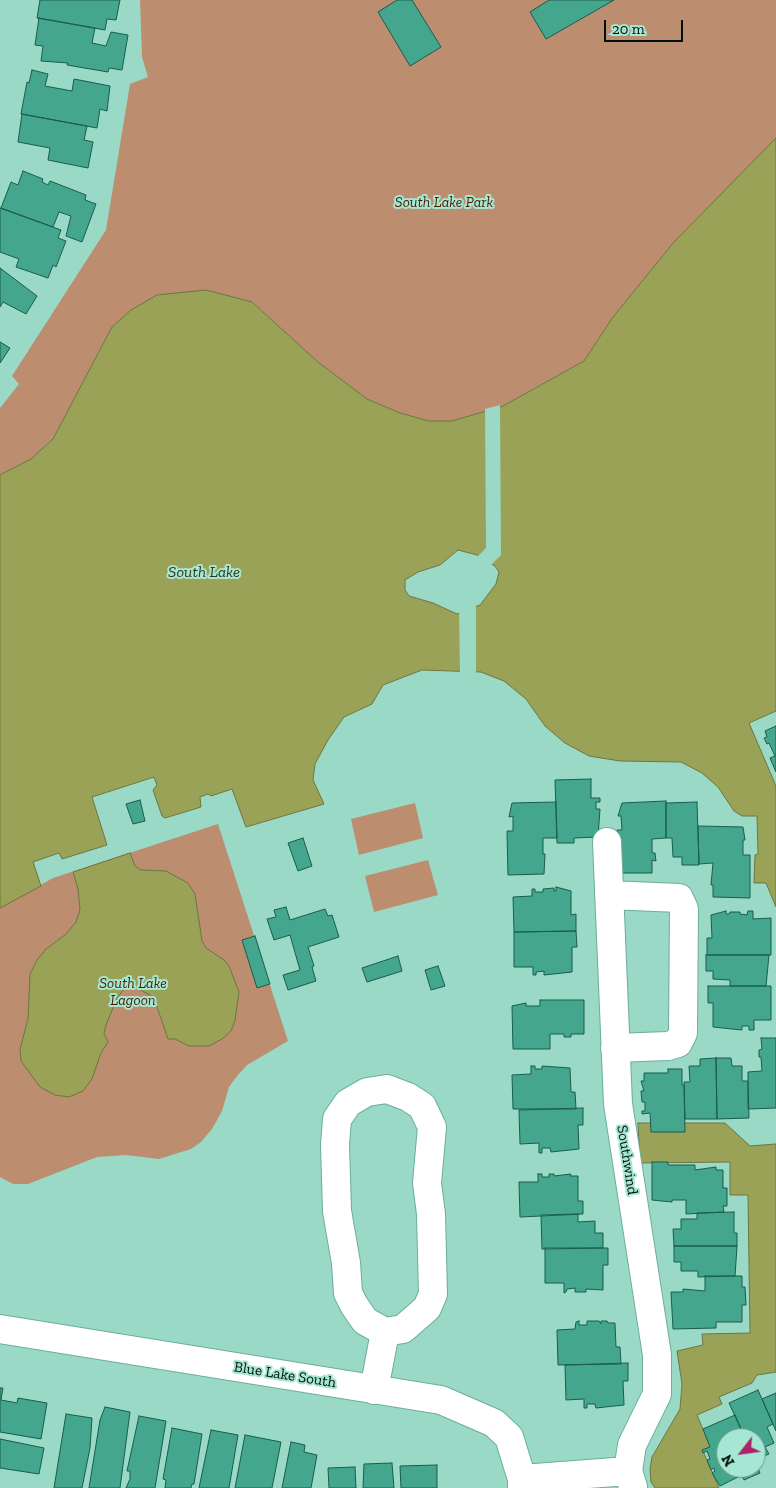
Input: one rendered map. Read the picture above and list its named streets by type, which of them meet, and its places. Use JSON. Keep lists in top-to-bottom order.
{
  "streets": {
    "street": ["Southwind", "Blue Lake South"]
  },
  "water": ["South Lake"],
  "parks": ["South Lake Park", "South Lake Lagoon"],
  "scale_bar": "20 m",
  "north": "bottom left"
}
